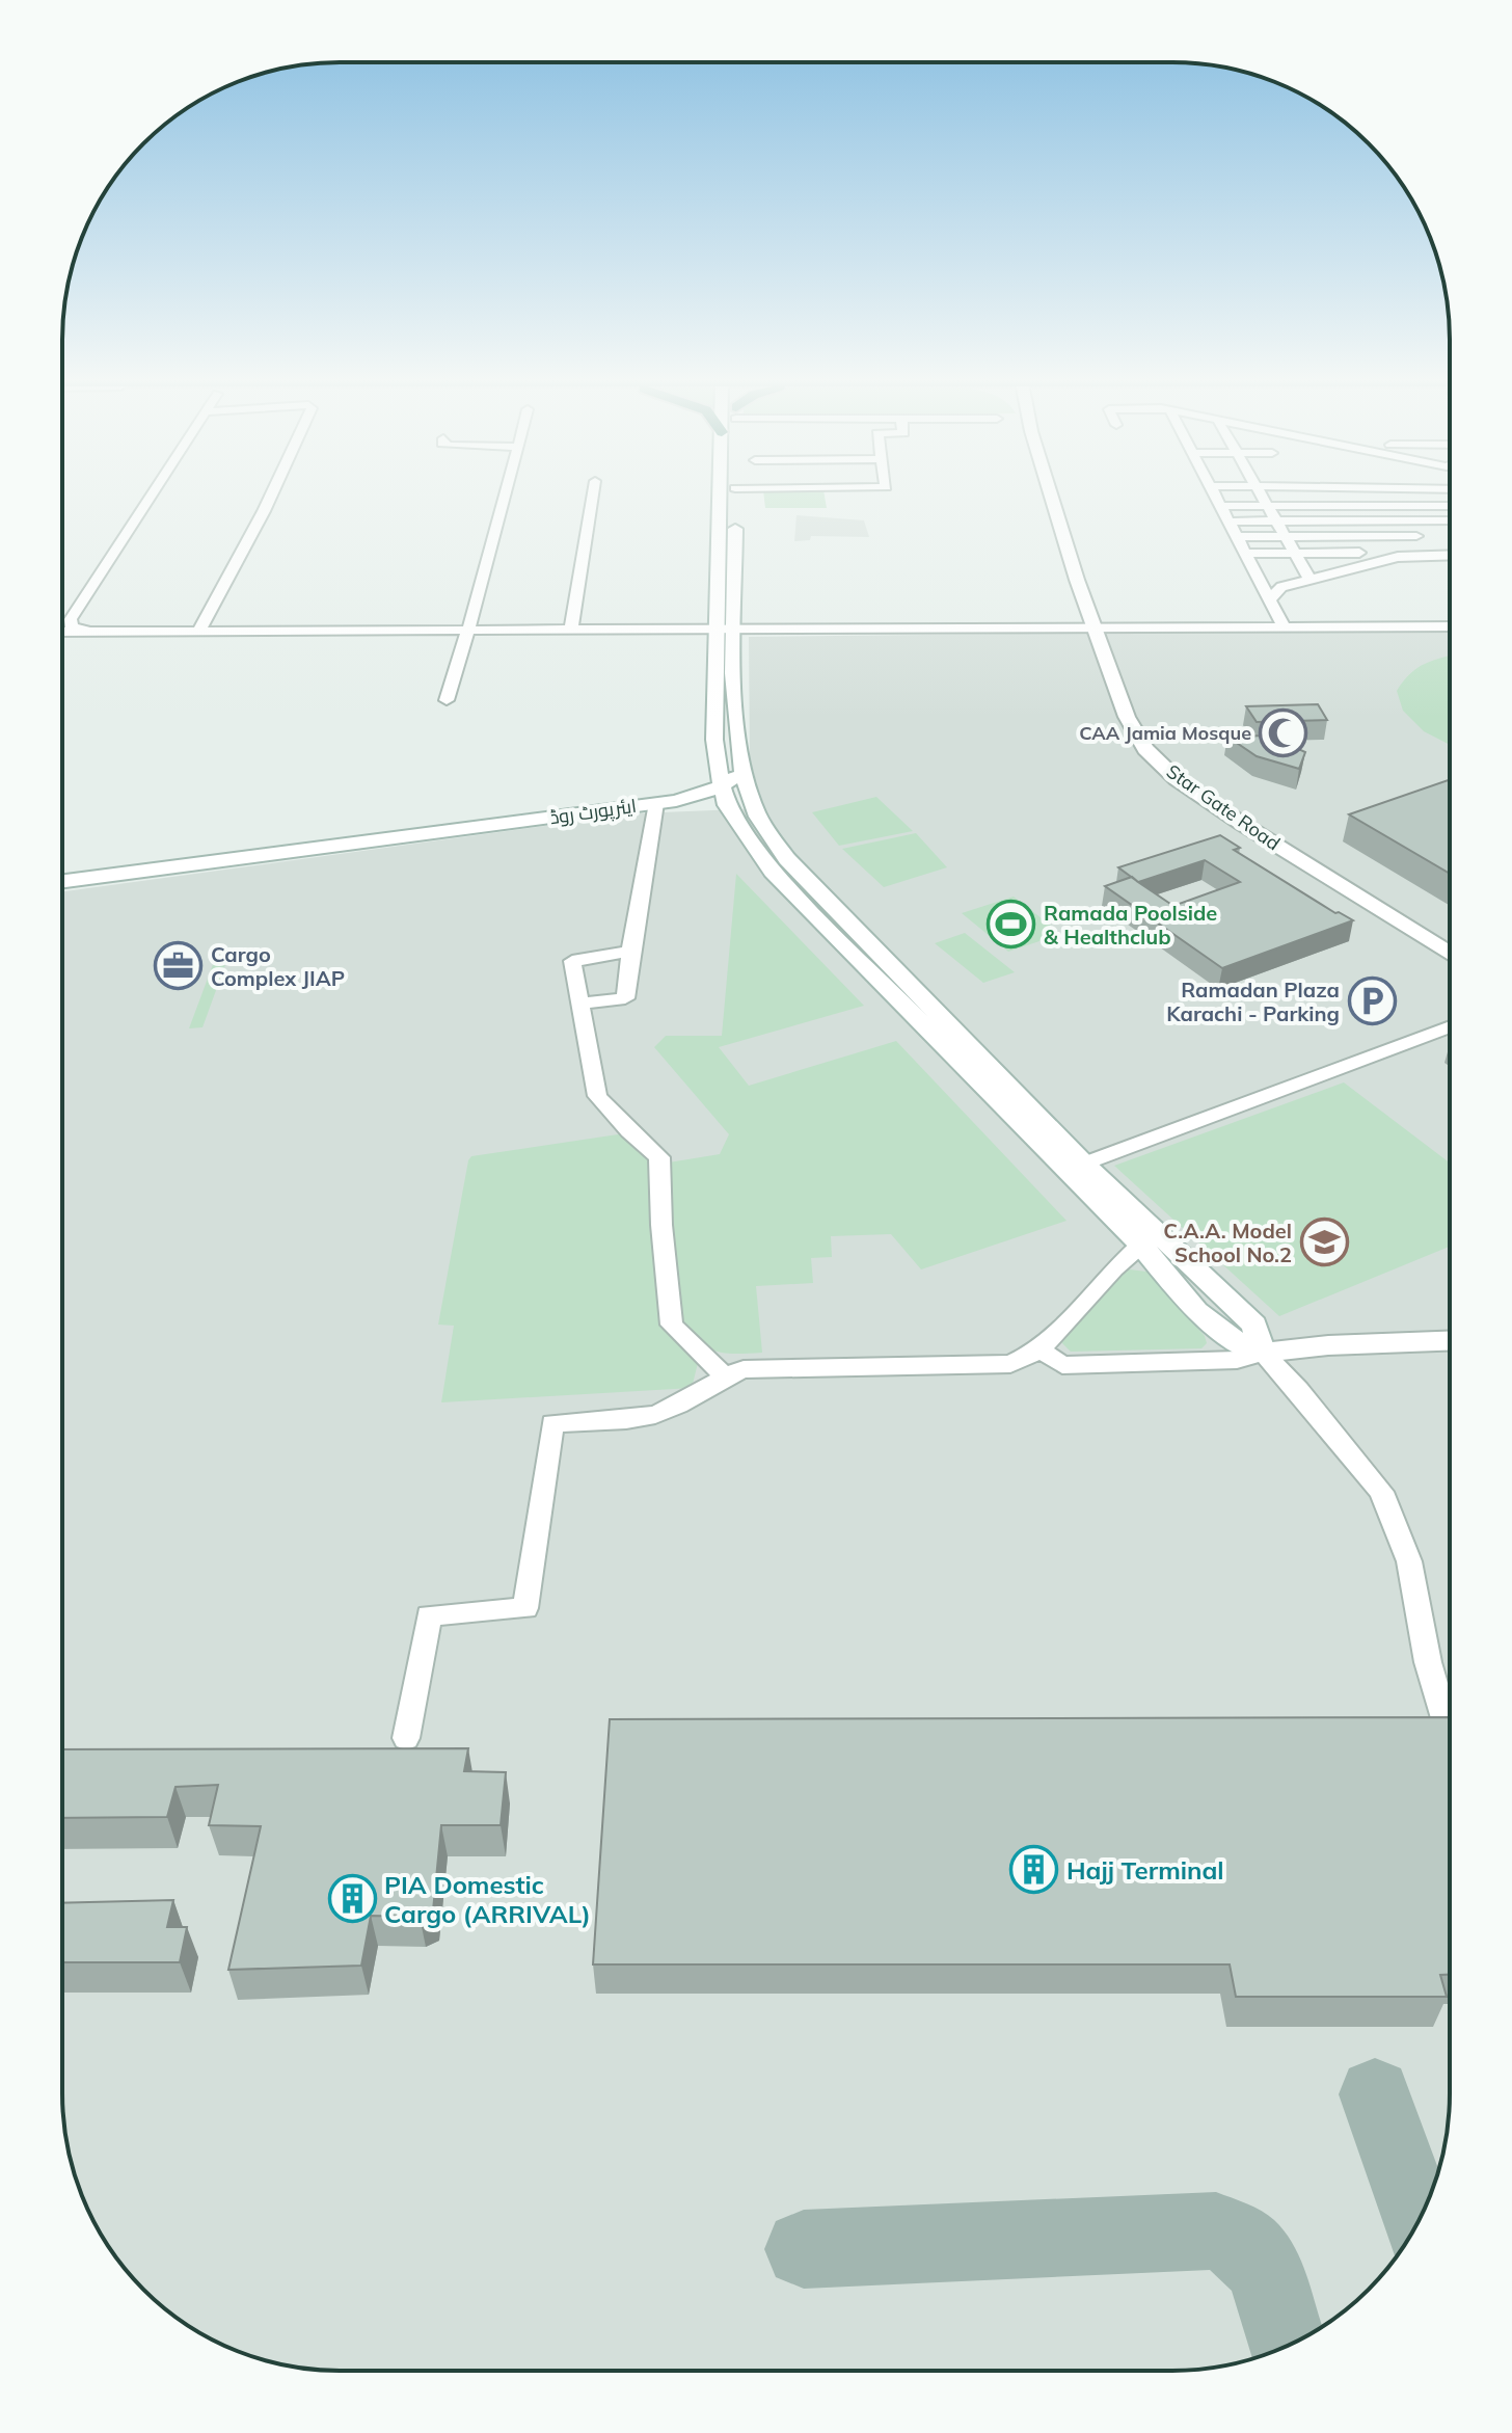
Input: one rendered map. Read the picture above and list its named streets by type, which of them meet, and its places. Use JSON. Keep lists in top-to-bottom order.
{
  "streets": {
    "main road": ["Star Gate Road", "ایئرپورٹ روڈ"]
  },
  "places": {
    "mosque": ["CAA Jamia Mosque"],
    "sports": ["Ramada Poolside & Healthclub"],
    "office": ["Cargo Complex JIAP"],
    "parking": ["Ramadan Plaza Karachi - Parking"],
    "school or university": ["C.A.A. Model School No.2"],
    "building": ["Hajj Terminal", "PIA Domestic Cargo (ARRIVAL)"]
  }
}
